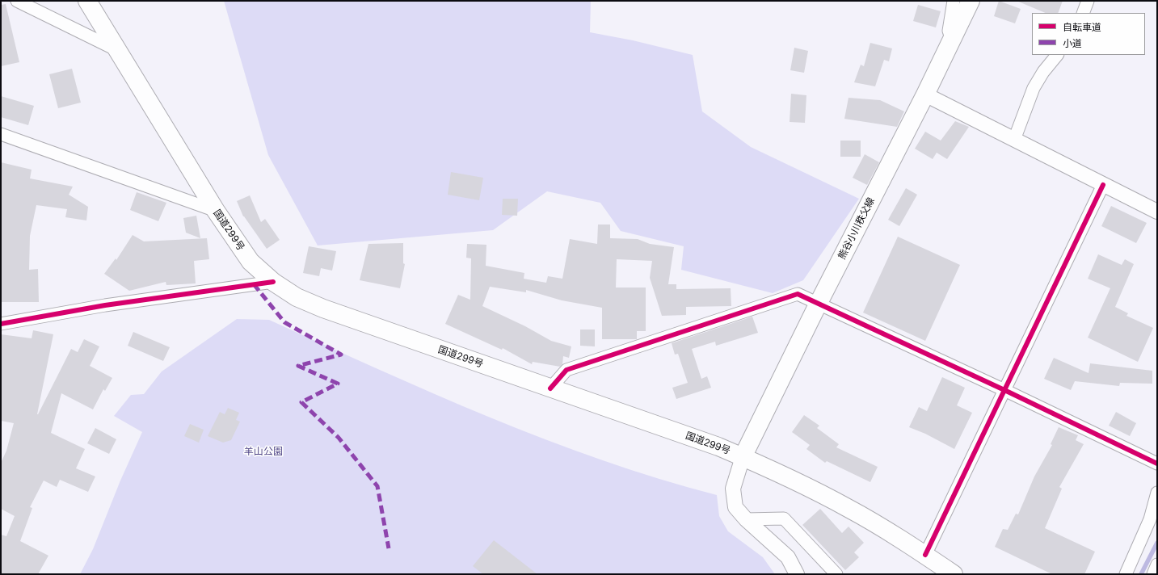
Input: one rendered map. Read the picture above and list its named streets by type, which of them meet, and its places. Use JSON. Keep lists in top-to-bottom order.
{
  "streets": {
    "main road": ["熊谷小川秩父線", "国道299号"]
  },
  "crossings": [
    ["熊谷小川秩父線", "国道299号"]
  ],
  "parks": ["羊山公園"],
  "legend": ["自転車道", "小道"]
}
